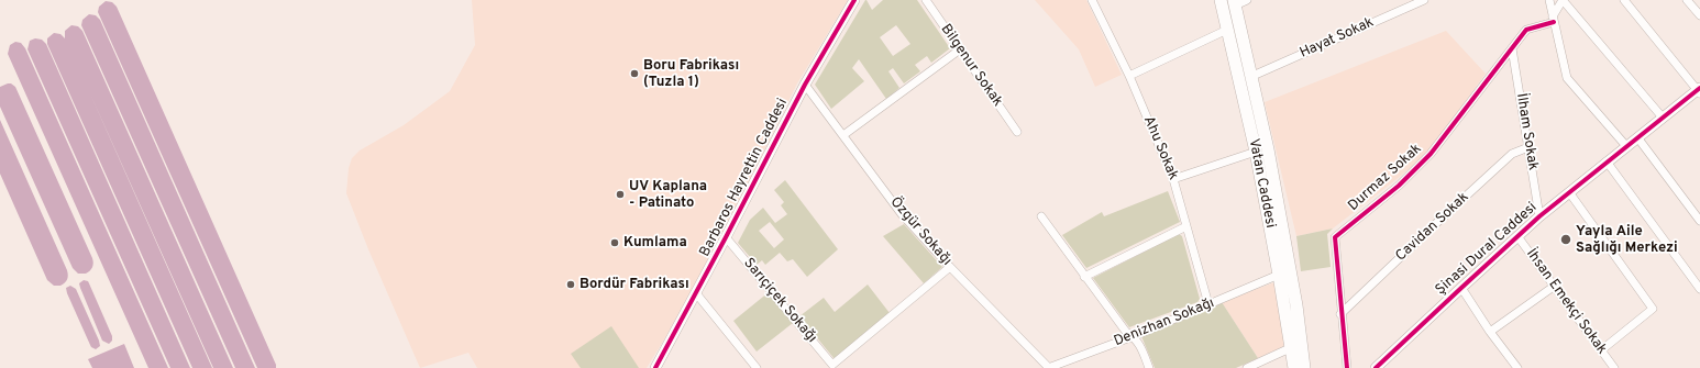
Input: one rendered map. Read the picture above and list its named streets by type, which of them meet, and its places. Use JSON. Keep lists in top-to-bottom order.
{
  "streets": {
    "main road": ["Vatan Caddesi"],
    "street": [
      "Hayat Sokak",
      "Bilgenur Sokak",
      "İlham Sokak",
      "Ahu Sokak",
      "Barbaros Hayrettin Caddesi",
      "Durmaz Sokak",
      "Cavidan Sokak",
      "Özgür Sokağı",
      "Şinasi Dural Caddesi",
      "Sarıçiçek Sokağı",
      "İhsan Emekçi Sokak",
      "Denizhan Sokağı"
    ]
  },
  "crossings": [
    ["Hayat Sokak", "Vatan Caddesi"],
    ["İlham Sokak", "Durmaz Sokak"],
    ["İlham Sokak", "Cavidan Sokak"],
    ["İlham Sokak", "Şinasi Dural Caddesi"],
    ["Ahu Sokak", "Denizhan Sokağı"],
    ["Barbaros Hayrettin Caddesi", "Özgür Sokağı"],
    ["Barbaros Hayrettin Caddesi", "Sarıçiçek Sokağı"],
    ["Durmaz Sokak", "Cavidan Sokak"],
    ["Vatan Caddesi", "Denizhan Sokağı"],
    ["Özgür Sokağı", "Sarıçiçek Sokağı"],
    ["Özgür Sokağı", "Denizhan Sokağı"],
    ["Şinasi Dural Caddesi", "İhsan Emekçi Sokak"]
  ],
  "places": [
    "Boru Fabrikası (Tuzla 1)",
    "UV Kaplana - Patinato",
    "Yayla Aile Sağlığı Merkezi",
    "Kumlama",
    "Bordür Fabrikası"
  ]
}
